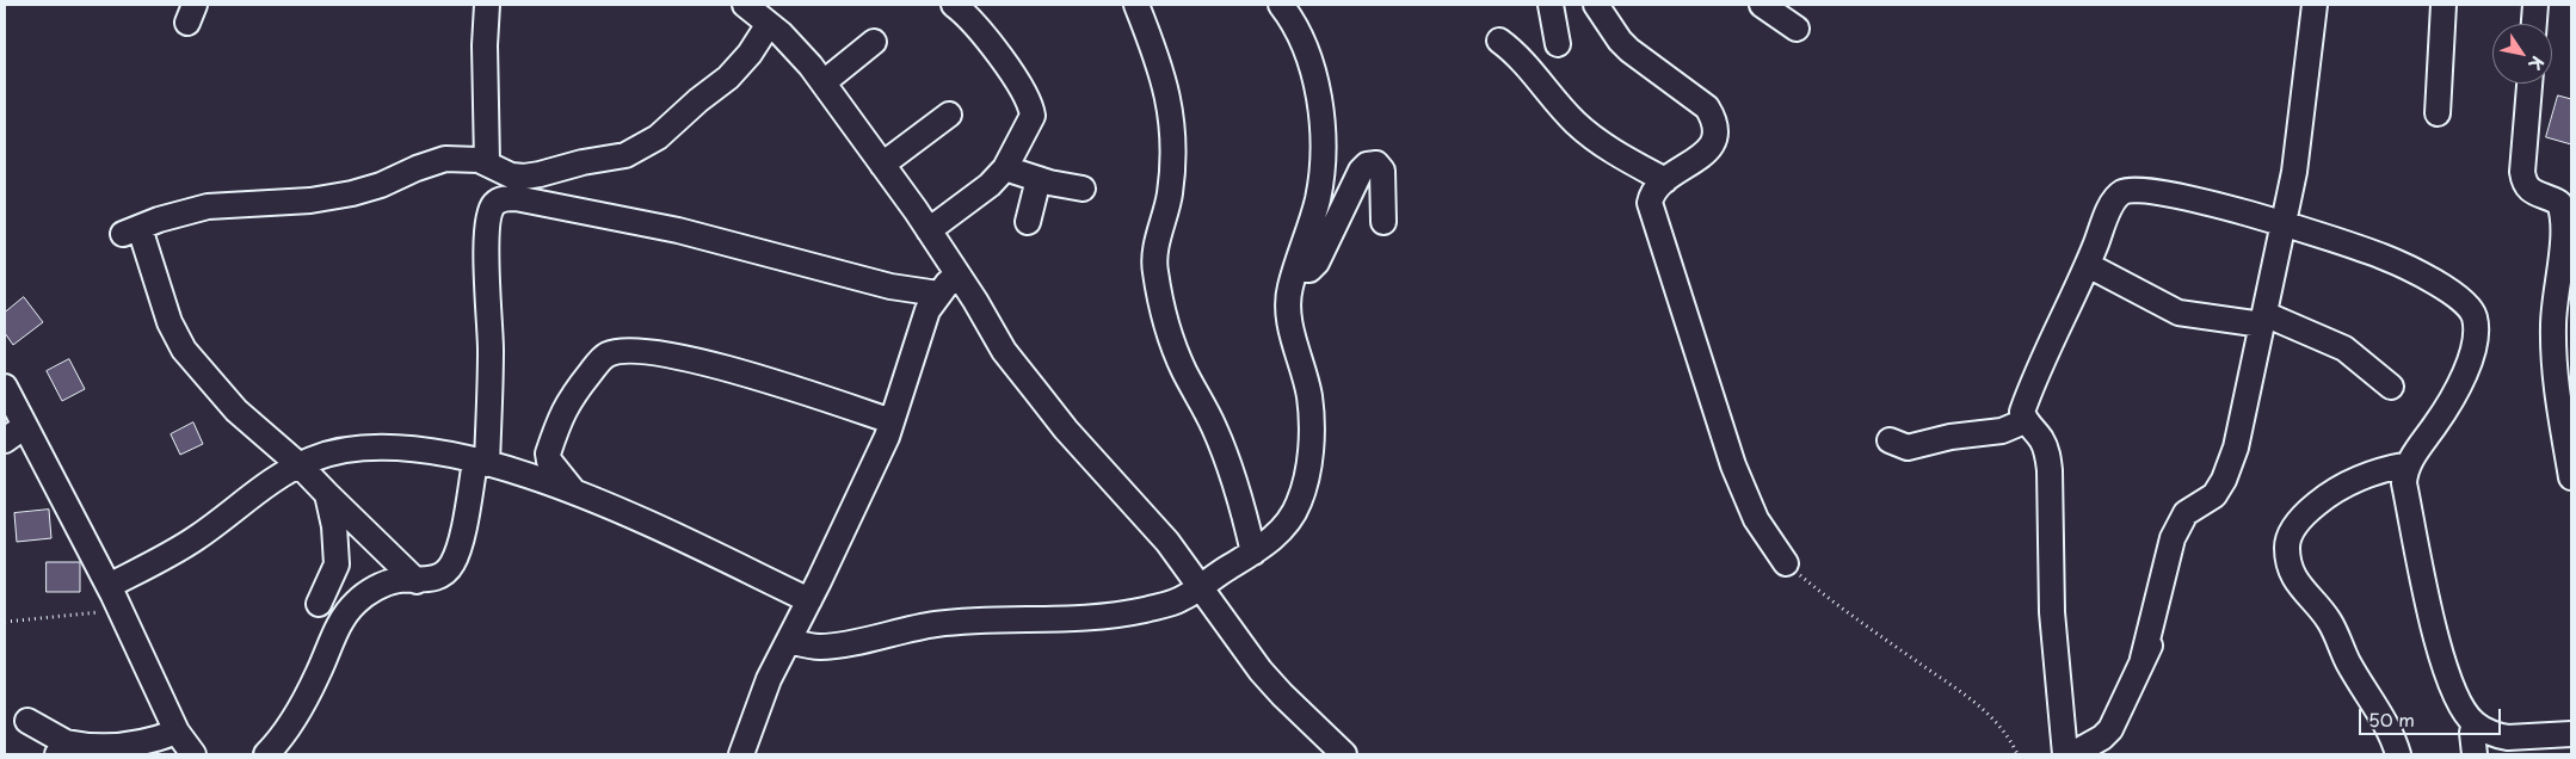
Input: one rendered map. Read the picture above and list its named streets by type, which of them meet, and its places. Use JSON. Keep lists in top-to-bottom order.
{
  "scale_bar": "50 m",
  "north": "bottom right"
}
